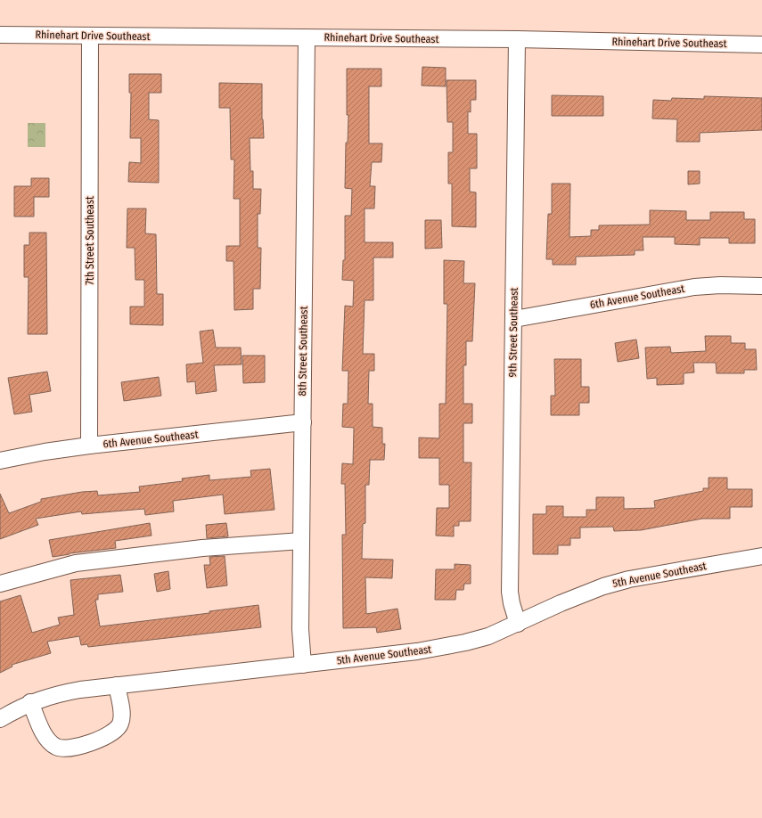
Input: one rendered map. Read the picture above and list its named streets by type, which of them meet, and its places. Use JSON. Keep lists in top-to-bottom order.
{
  "streets": {
    "street": [
      "Rhinehart Drive Southeast",
      "7th Street Southeast",
      "6th Avenue Southeast",
      "9th Street Southeast",
      "8th Street Southeast",
      "5th Avenue Southeast"
    ]
  },
  "crossings": [
    ["Rhinehart Drive Southeast", "7th Street Southeast"],
    ["Rhinehart Drive Southeast", "9th Street Southeast"],
    ["Rhinehart Drive Southeast", "8th Street Southeast"],
    ["7th Street Southeast", "6th Avenue Southeast"],
    ["6th Avenue Southeast", "9th Street Southeast"],
    ["6th Avenue Southeast", "8th Street Southeast"],
    ["9th Street Southeast", "5th Avenue Southeast"],
    ["8th Street Southeast", "5th Avenue Southeast"]
  ]
}
